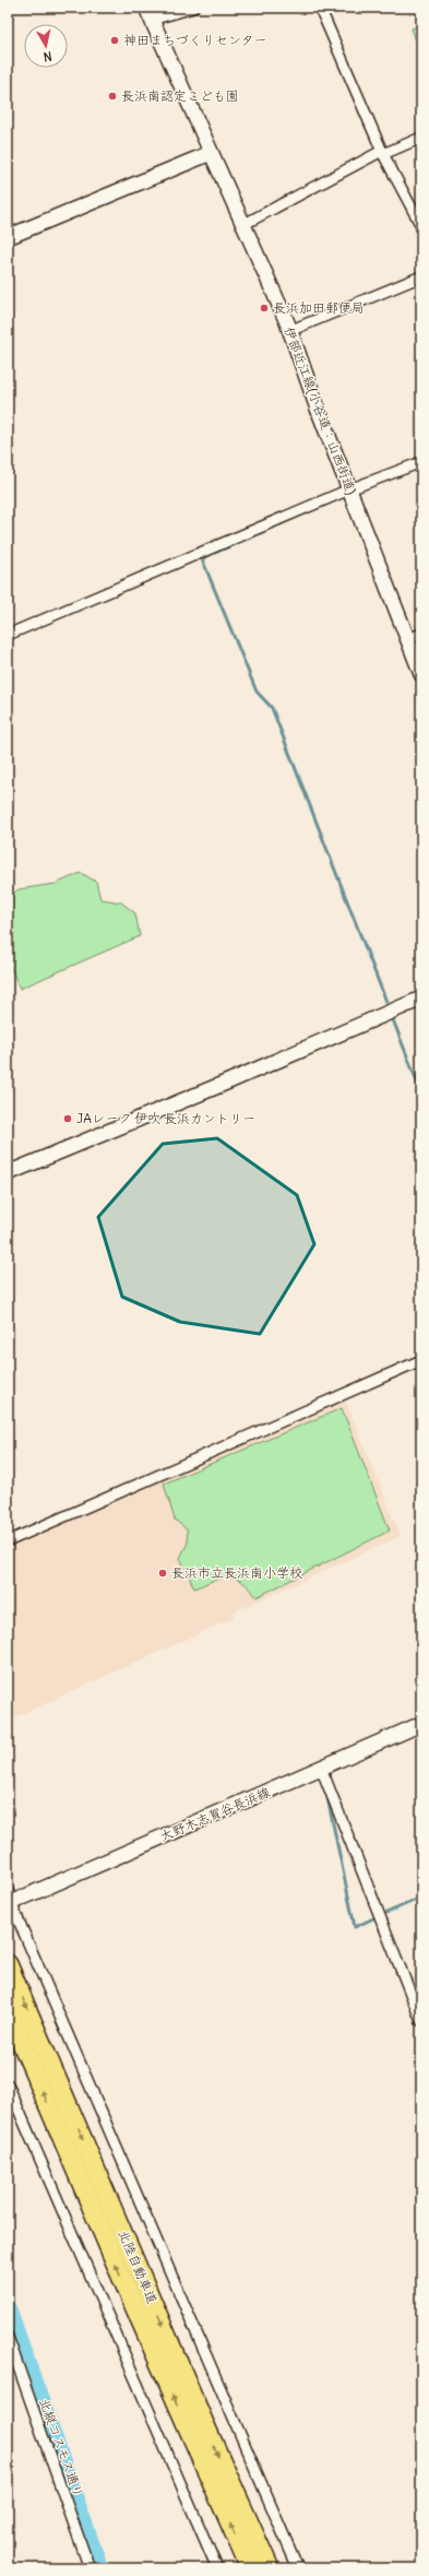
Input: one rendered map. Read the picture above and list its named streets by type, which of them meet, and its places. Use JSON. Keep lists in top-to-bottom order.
{
  "streets": {
    "highway": ["北陸自動車道"],
    "main road": ["伊部近江線(小谷道：山西街道)", "大野木志賀谷長浜線"],
    "street": ["北縦コスモス通り"]
  },
  "places": [
    "神田まちづくりセンター",
    "長浜南認定こども園",
    "長浜加田郵便局",
    "JAレーク 伊吹 長浜カントリー",
    "長浜市立長浜南小学校"
  ],
  "north": "bottom"
}
